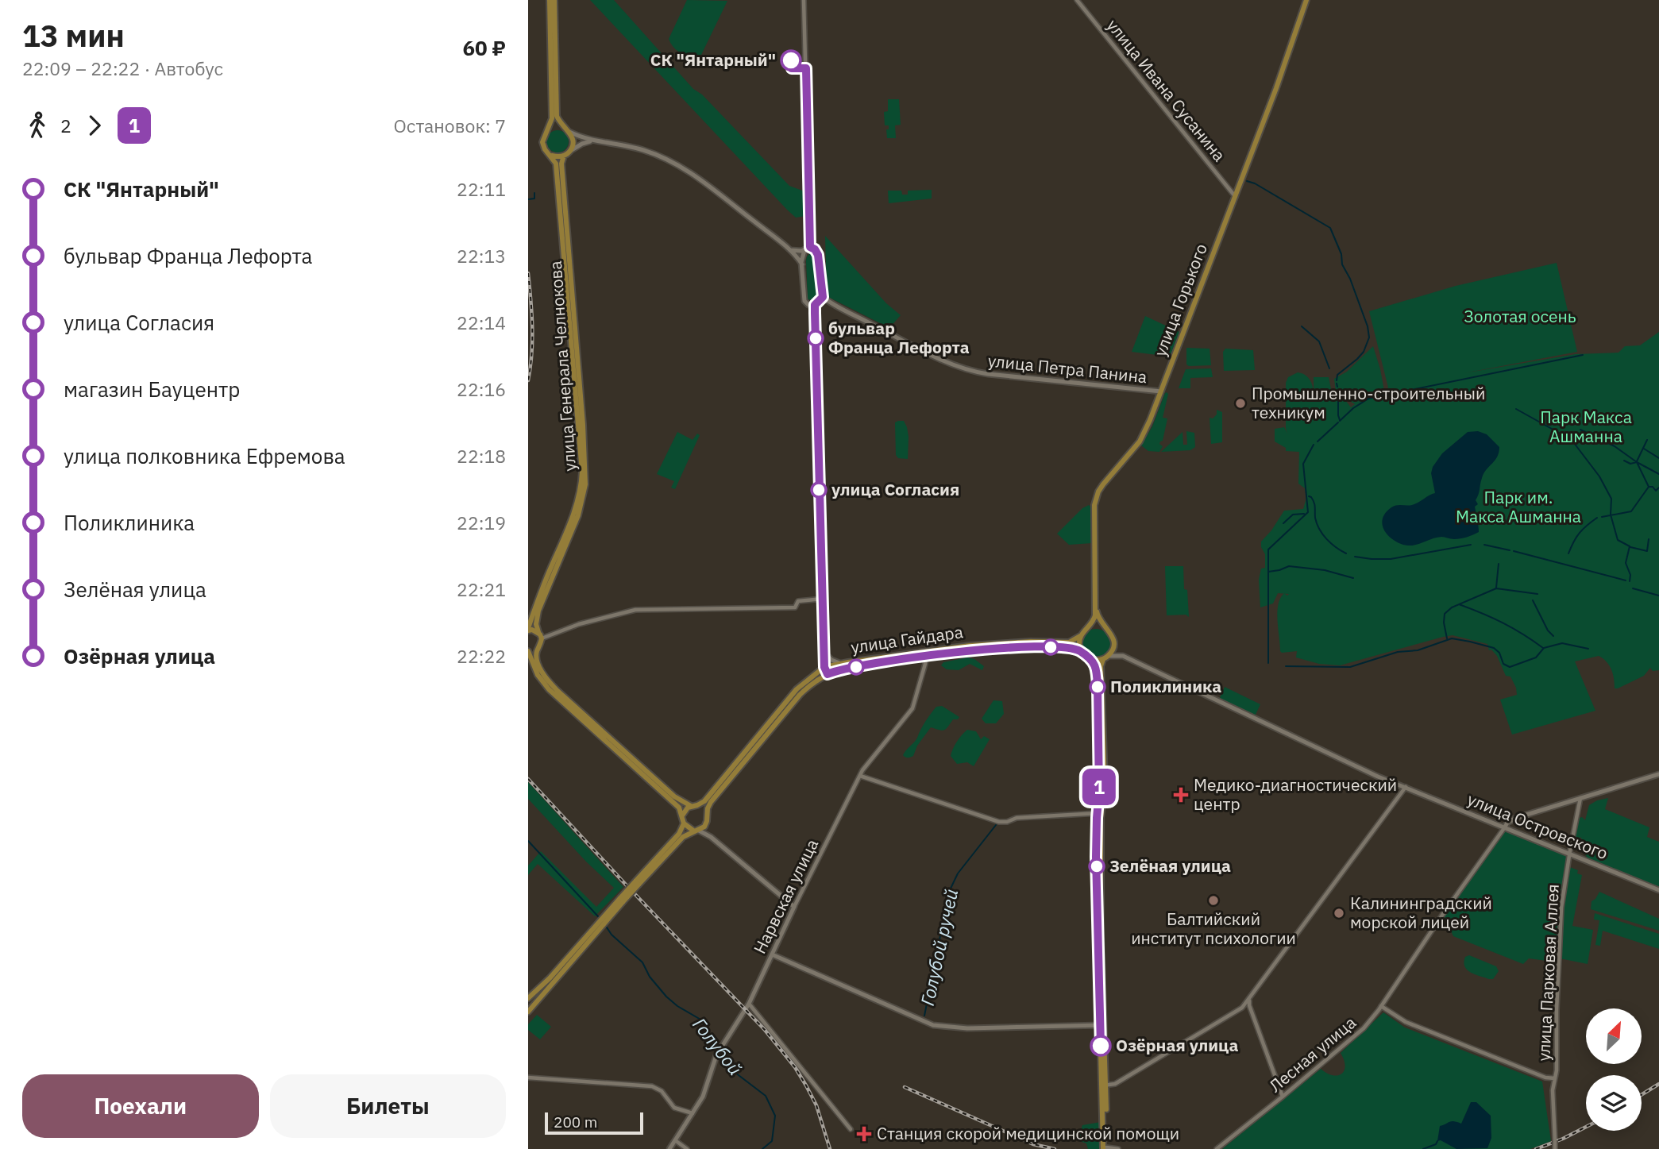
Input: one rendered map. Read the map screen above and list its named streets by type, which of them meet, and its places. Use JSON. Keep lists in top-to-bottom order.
{
  "streets": {
    "main road": [
      "улица Горького",
      "улица Генерала Челнокова",
      "улица Петра Панина",
      "улица Гайдара",
      "улица Островского",
      "Нарвская улица"
    ],
    "street": ["улица Ивана Сусанина", "улица Парковая Аллея", "Лесная улица"]
  },
  "crossings": [
    ["улица Ивана Сусанина", "улица Горького"],
    ["улица Горького", "улица Петра Панина"],
    ["улица Горького", "улица Гайдара"],
    ["улица Генерала Челнокова", "улица Гайдара"],
    ["улица Гайдара", "Нарвская улица"],
    ["улица Островского", "улица Парковая Аллея"],
    ["улица Островского", "Лесная улица"]
  ],
  "water": ["Голубой ручей", "Голубой"],
  "parks": ["Золотая осень", "Парк Макса Ашманна", "Парк им. Макса Ашманна"],
  "places": {
    "other": [
      "СК \"Янтарный\"",
      "бульвар Франца Лефорта",
      "Промышленно-строительный техникум",
      "улица Согласия",
      "Поликлиника",
      "Зелёная улица",
      "Балтийский институт психологии",
      "Калининградский морской лицей",
      "Озёрная улица"
    ],
    "health": ["Медико-диагностический центр", "Станция скорой медицинской помощи"]
  },
  "lines": ["bus line 1"],
  "scale_bar": "200 m",
  "north": "top right",
  "page": {
    "heading": ["13 мин", "22:09 – 22:22 · Автобус", "60 ₽"],
    "on_map": "1",
    "legs": ["2", "1", "Остановок: 7"],
    "list": [
      {
        "name": "СК \"Янтарный\"",
        "value": "22:11"
      },
      {
        "name": "бульвар Франца Лефорта",
        "value": "22:13"
      },
      {
        "name": "улица Согласия",
        "value": "22:14"
      },
      {
        "name": "магазин Бауцентр",
        "value": "22:16"
      },
      {
        "name": "улица полковника Ефремова",
        "value": "22:18"
      },
      {
        "name": "Поликлиника",
        "value": "22:19"
      },
      {
        "name": "Зелёная улица",
        "value": "22:21"
      },
      {
        "name": "Озёрная улица",
        "value": "22:22"
      }
    ],
    "buttons": ["Поехали", "Билеты"],
    "scale": "200 m"
  }
}
